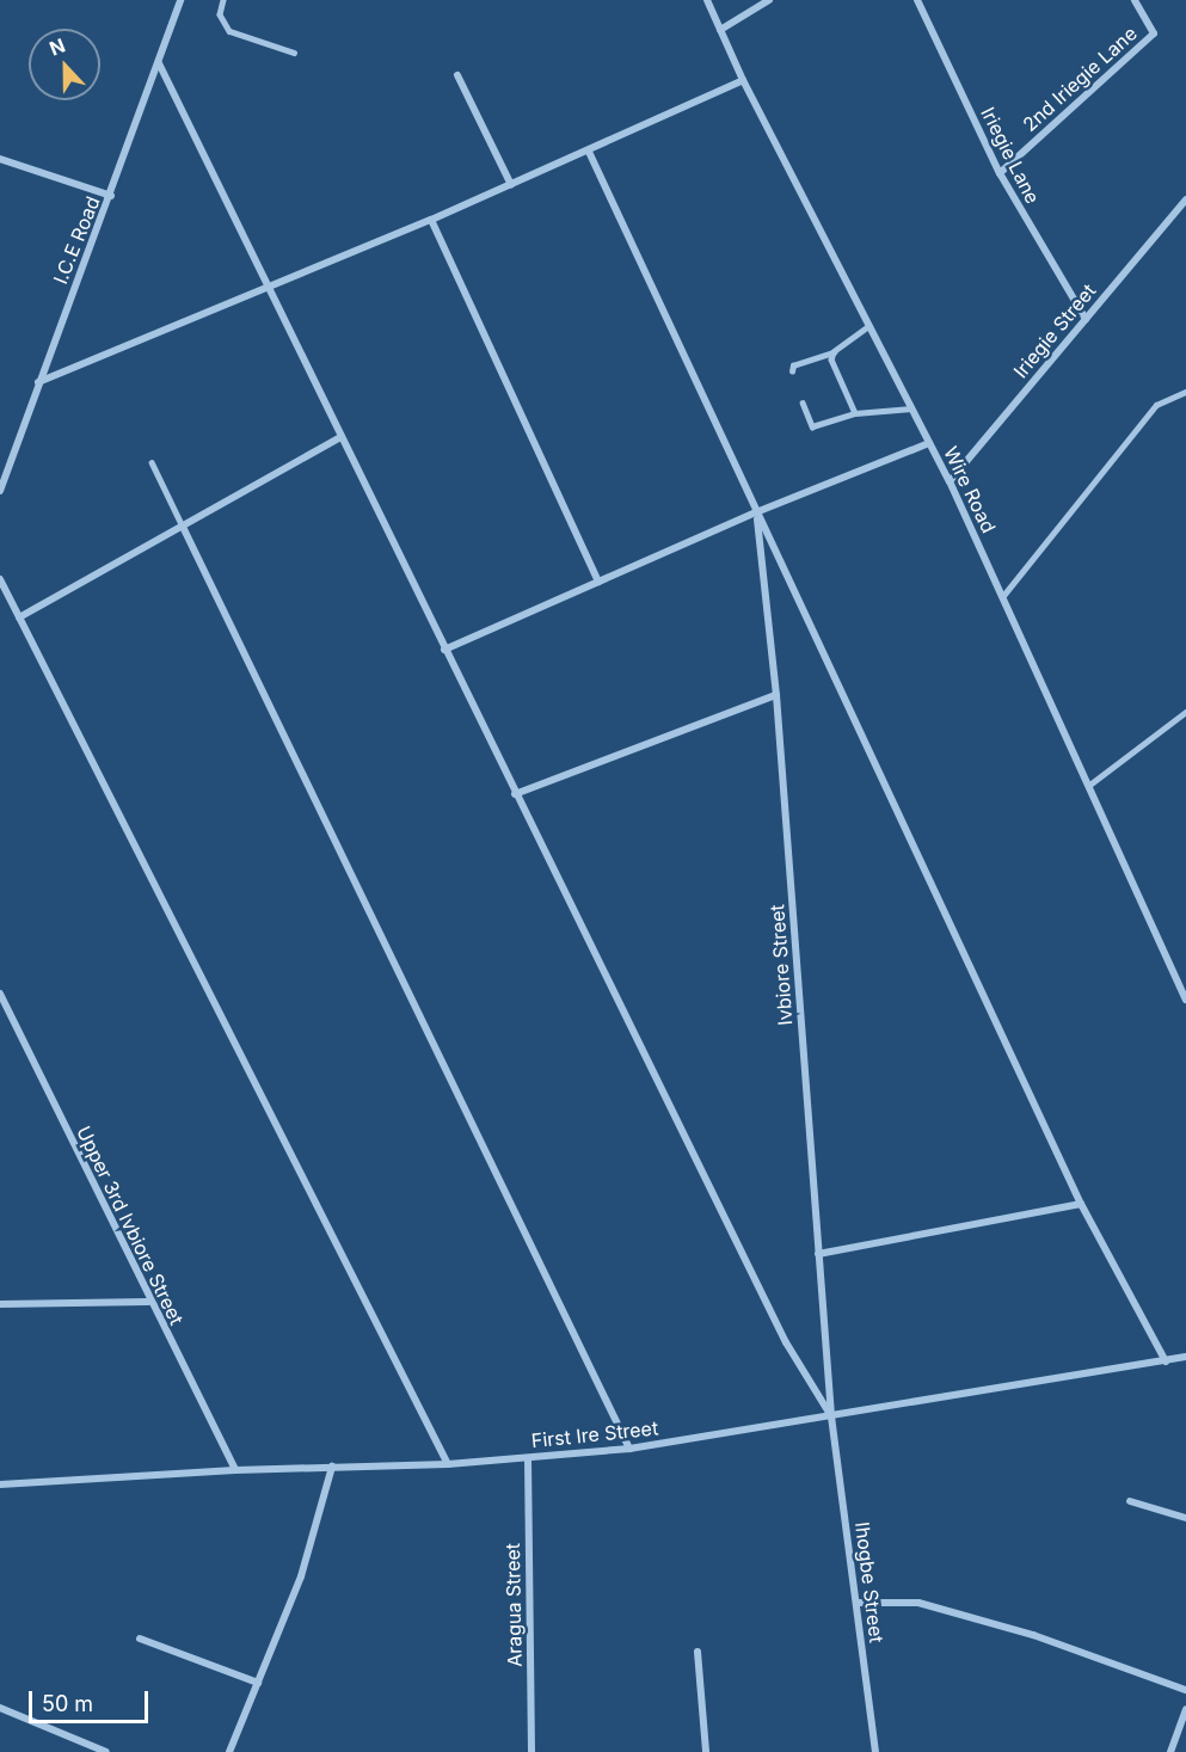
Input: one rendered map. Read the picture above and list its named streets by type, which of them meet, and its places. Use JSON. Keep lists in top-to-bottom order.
{
  "streets": {
    "street": [
      "2nd Iriegie Lane",
      "Iriegie Lane",
      "I.C.E Road",
      "Iriegie Street",
      "Wire Road",
      "Ivbiore Street",
      "Upper 3rd Ivbiore Street",
      "First Ire Street",
      "Ihogbe Street",
      "Aragua Street"
    ]
  },
  "crossings": [
    ["2nd Iriegie Lane", "Iriegie Lane"],
    ["Iriegie Lane", "Iriegie Street"],
    ["Iriegie Street", "Wire Road"],
    ["Ivbiore Street", "First Ire Street"],
    ["Ivbiore Street", "Ihogbe Street"],
    ["Upper 3rd Ivbiore Street", "First Ire Street"],
    ["First Ire Street", "Ihogbe Street"],
    ["First Ire Street", "Aragua Street"]
  ],
  "scale_bar": "50 m",
  "north": "top"
}
